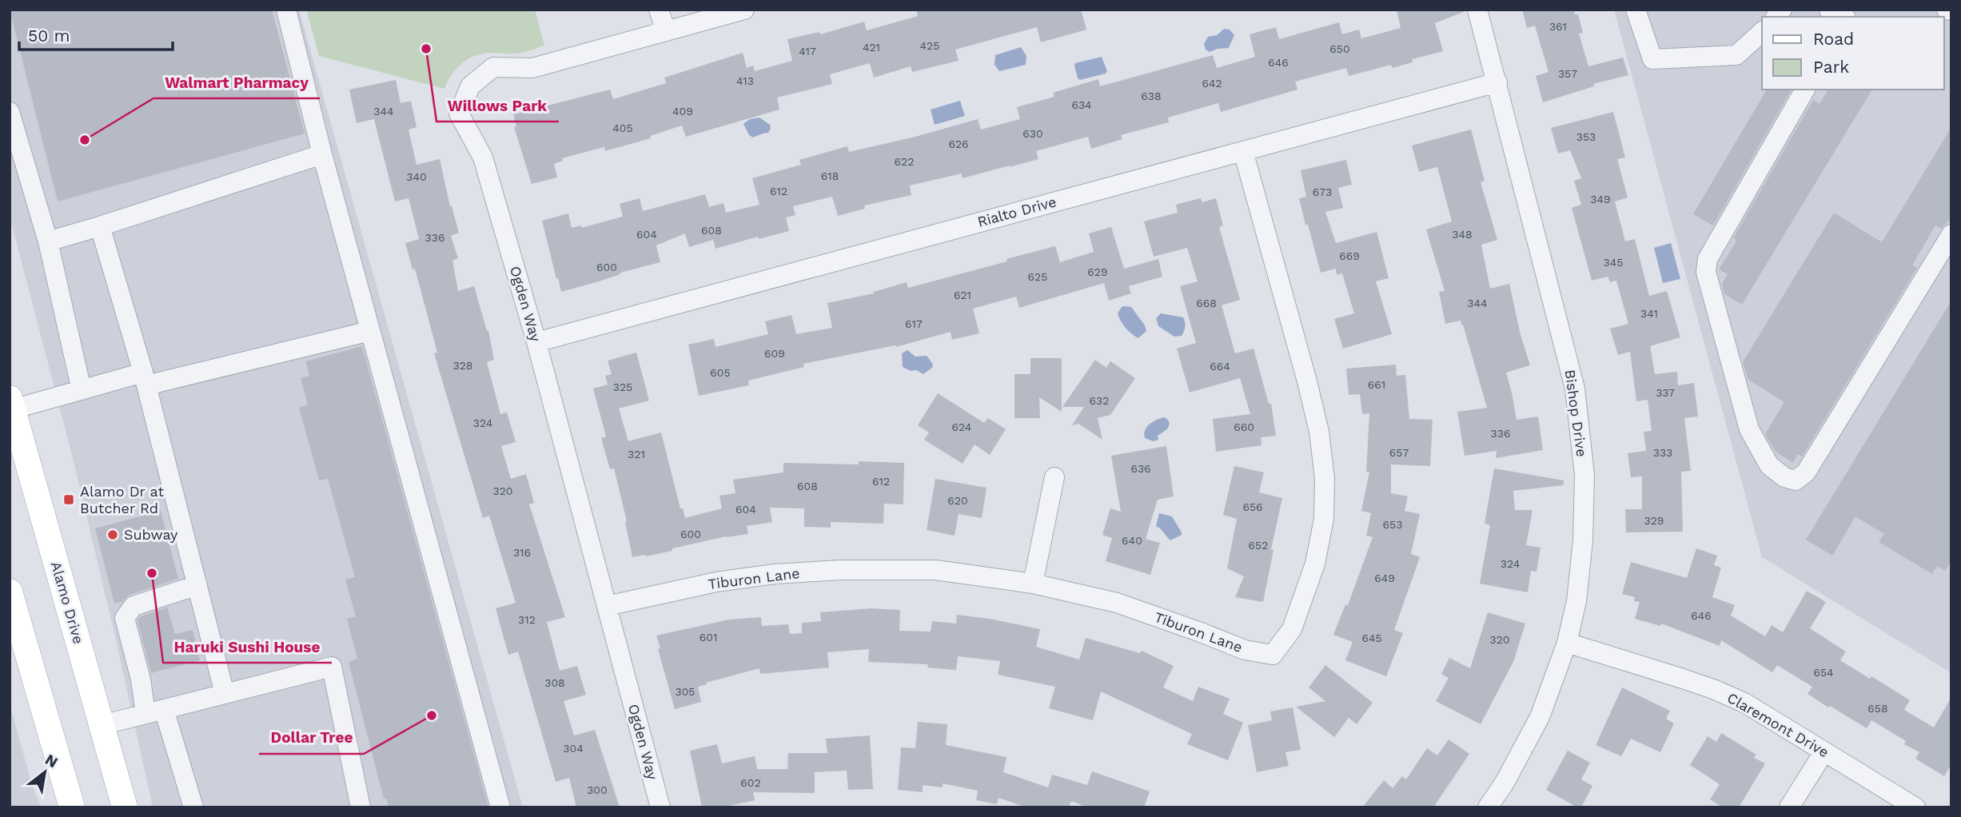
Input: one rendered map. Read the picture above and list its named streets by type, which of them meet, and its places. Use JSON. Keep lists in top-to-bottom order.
{
  "streets": {
    "main road": ["Alamo Drive"],
    "street": [
      "Rialto Drive",
      "Ogden Way",
      "Bishop Drive",
      "Tiburon Lane",
      "Claremont Drive"
    ]
  },
  "crossings": [
    ["Rialto Drive", "Ogden Way"],
    ["Rialto Drive", "Bishop Drive"],
    ["Rialto Drive", "Tiburon Lane"],
    ["Ogden Way", "Tiburon Lane"],
    ["Bishop Drive", "Claremont Drive"]
  ],
  "places": {
    "other": [
      "Willows Park",
      "Walmart Pharmacy",
      "Subway",
      "Haruki Sushi House",
      "Dollar Tree"
    ],
    "transit": ["Alamo Dr at Butcher Rd"]
  },
  "house_numbers": [
    "361",
    "425",
    "421",
    "650",
    "417",
    "646",
    "357",
    "413",
    "642",
    "638",
    "634",
    "344",
    "409",
    "405",
    "630",
    "353",
    "626",
    "622",
    "618",
    "340",
    "612",
    "673",
    "349",
    "608",
    "604",
    "348",
    "336",
    "669",
    "345",
    "600",
    "629",
    "625",
    "621",
    "668",
    "344",
    "341",
    "617",
    "609",
    "328",
    "664",
    "605",
    "661",
    "325",
    "337",
    "632",
    "324",
    "624",
    "660",
    "336",
    "657",
    "333",
    "321",
    "636",
    "612",
    "608",
    "320",
    "620",
    "656",
    "604",
    "329",
    "653",
    "600",
    "640",
    "652",
    "316",
    "324",
    "649",
    "646",
    "312",
    "601",
    "645",
    "320",
    "654",
    "308",
    "305",
    "658",
    "304",
    "602",
    "300"
  ],
  "legend": ["Road", "Park"],
  "scale_bar": "50 m",
  "north": "top right"
}
